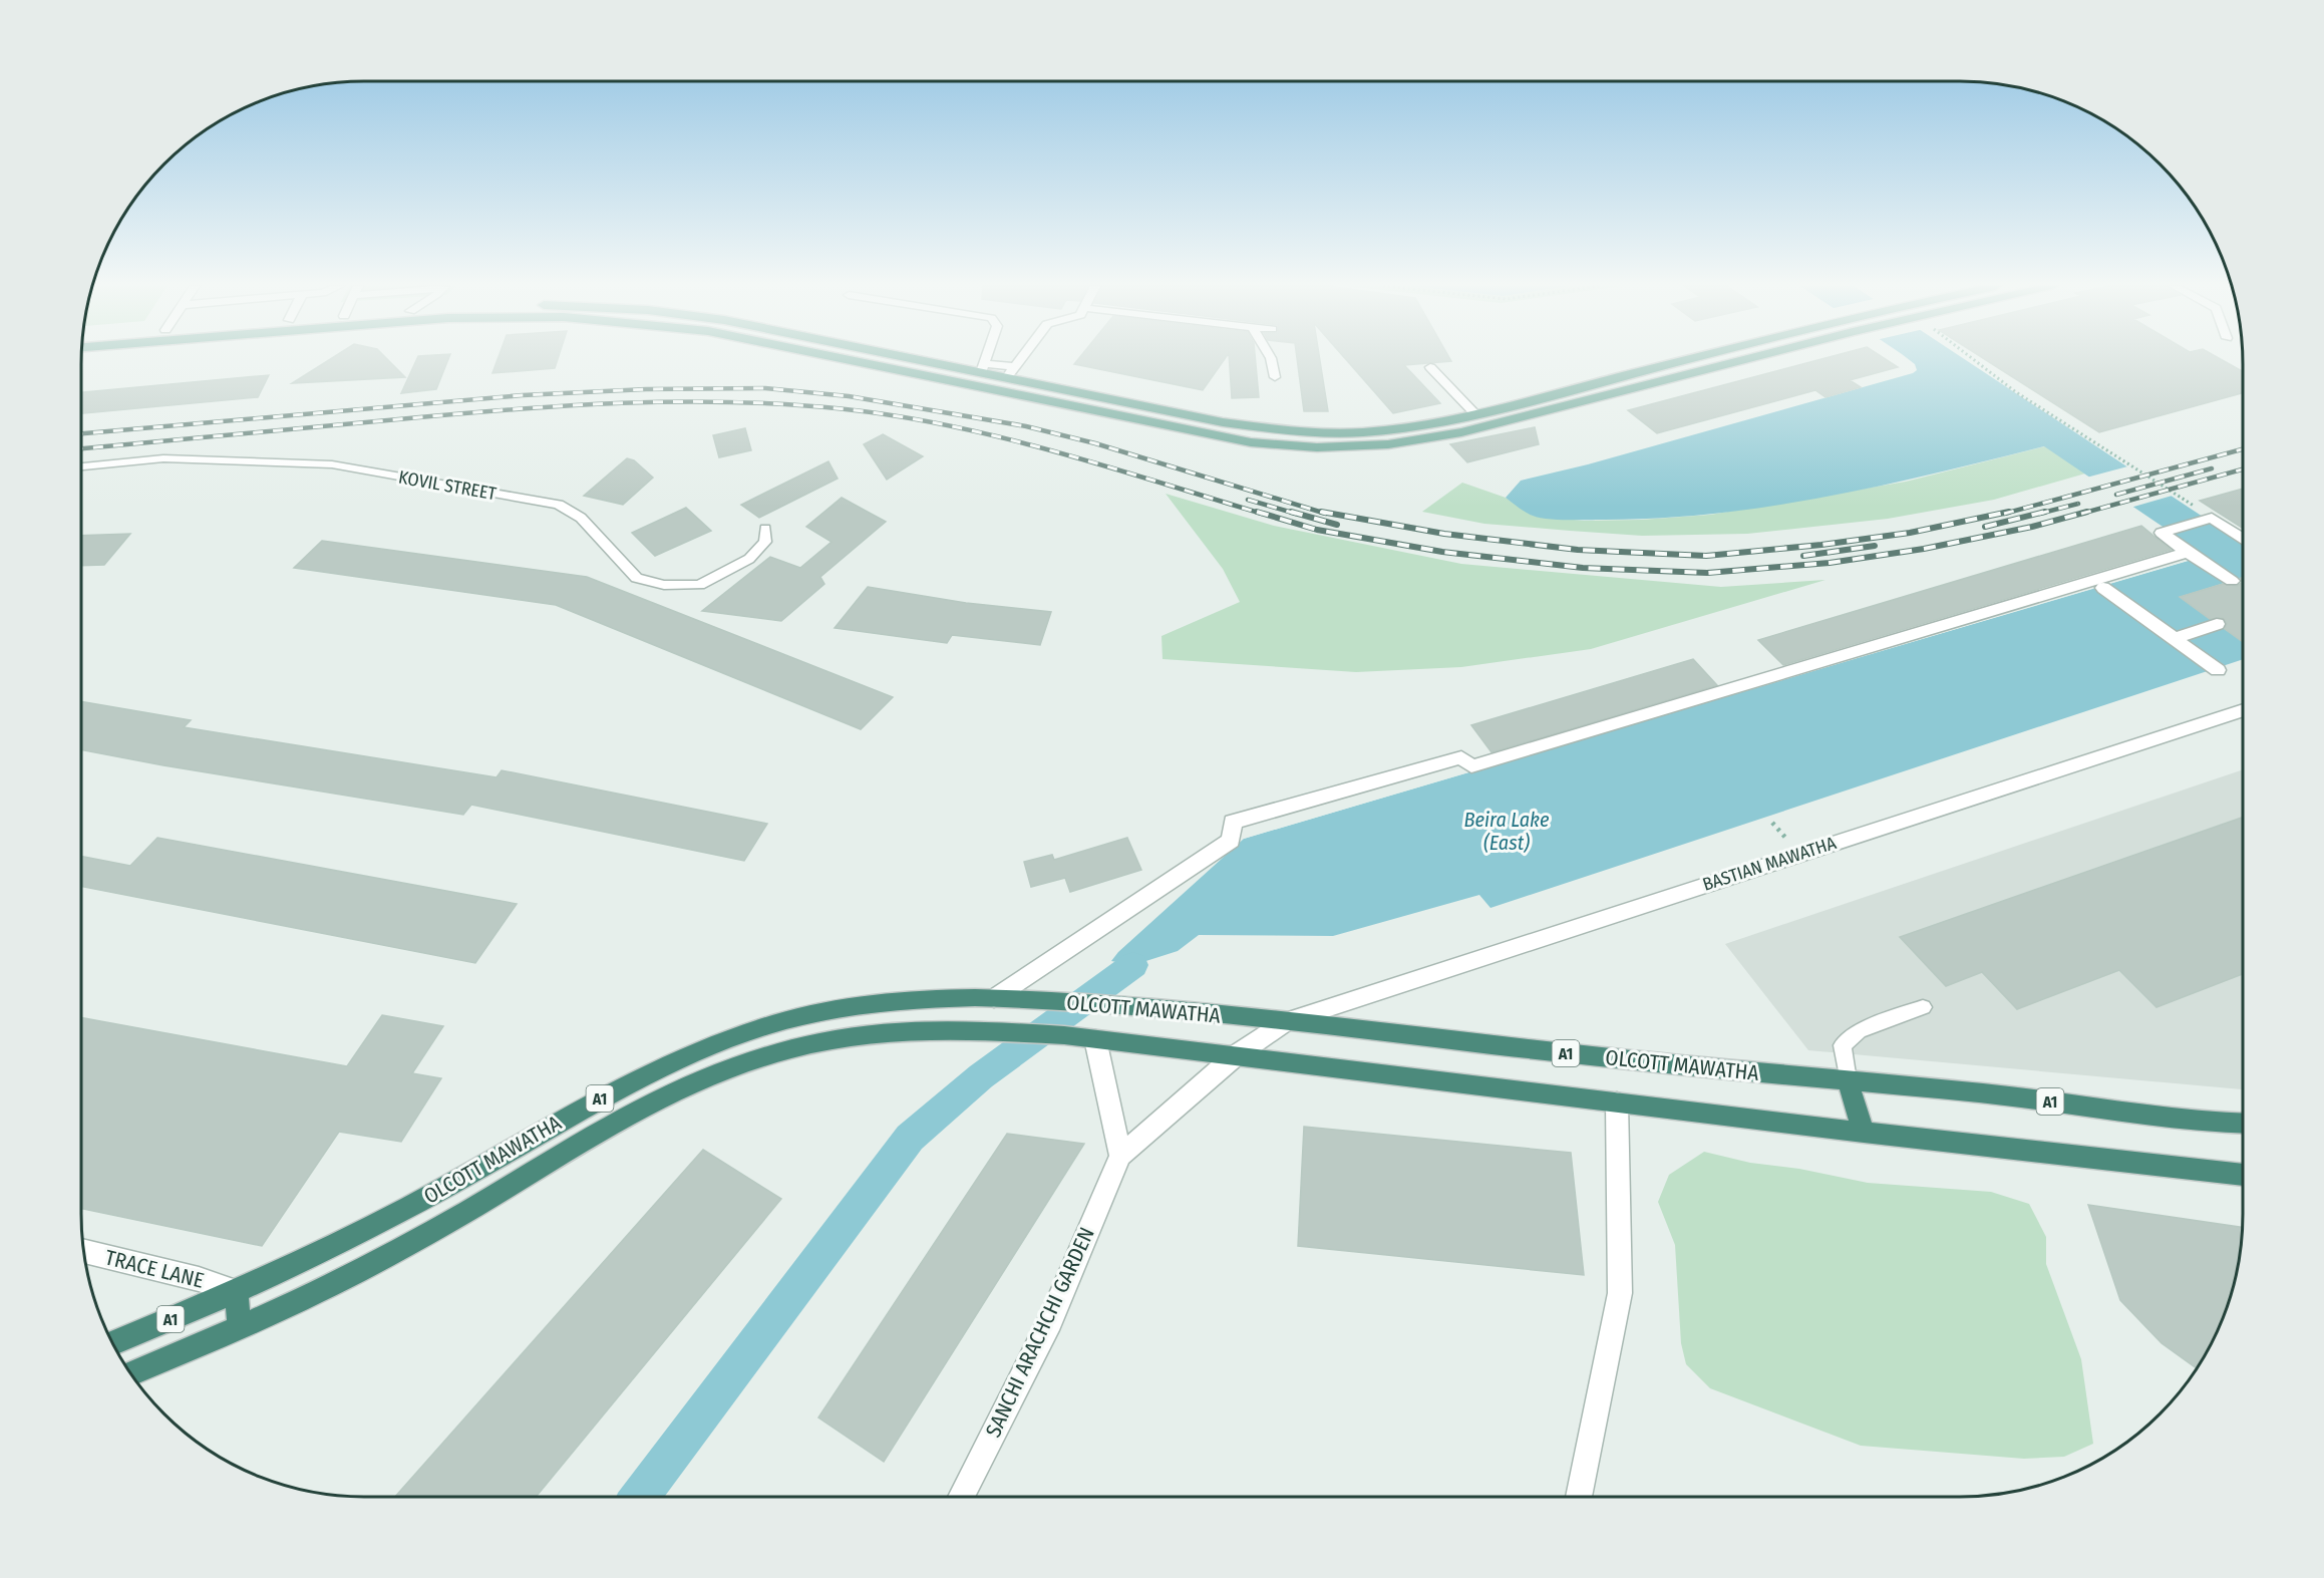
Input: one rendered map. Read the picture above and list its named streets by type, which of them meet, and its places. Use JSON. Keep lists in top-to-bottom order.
{
  "streets": {
    "highway": ["OLCOTT MAWATHA", "A1"],
    "street": ["BASTIAN MAWATHA", "TRACE LANE", "SANCHI ARACHCHI GARDEN"],
    "lane": ["KOVIL STREET"]
  },
  "crossings": [
    ["BASTIAN MAWATHA", "OLCOTT MAWATHA"],
    ["BASTIAN MAWATHA", "SANCHI ARACHCHI GARDEN"],
    ["OLCOTT MAWATHA", "TRACE LANE"],
    ["OLCOTT MAWATHA", "SANCHI ARACHCHI GARDEN"]
  ],
  "water": ["Beira Lake (East)"]
}
